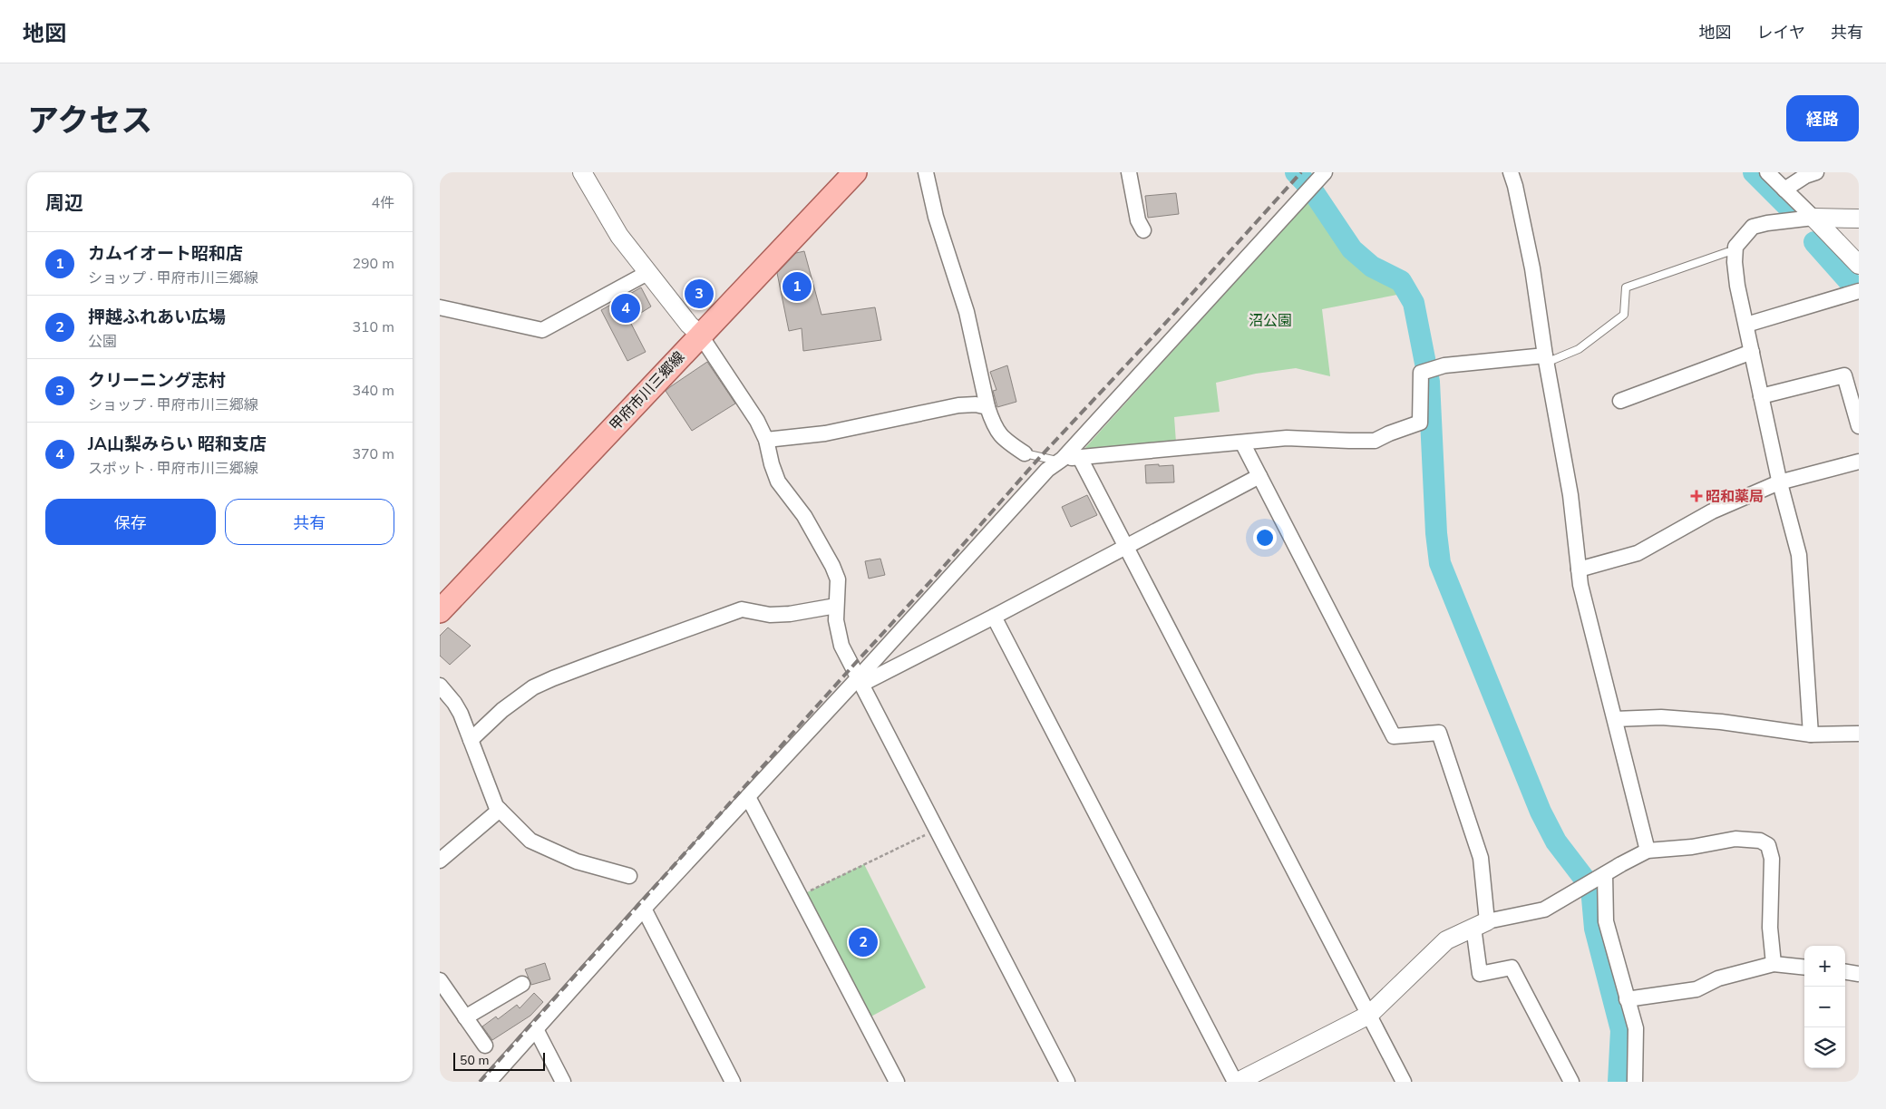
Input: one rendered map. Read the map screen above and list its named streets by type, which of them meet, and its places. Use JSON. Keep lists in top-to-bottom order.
{
  "streets": {
    "main road": ["甲府市川三郷線"]
  },
  "parks": ["沼公園"],
  "places": {
    "health": ["昭和薬局"]
  },
  "scale_bar": "50 m",
  "page": {
    "header": "地図",
    "nav": ["地図", "レイヤ", "共有"],
    "title": "アクセス",
    "buttons": [
      "経路",
      ["保存", "共有"]
    ],
    "heading": ["周辺", "4件"],
    "list": [
      {
        "mark": "1",
        "name": "カムイオート昭和店",
        "note": "ショップ · 甲府市川三郷線",
        "value": "290 m"
      },
      {
        "mark": "2",
        "name": "押越ふれあい広場",
        "note": "公園",
        "value": "310 m"
      },
      {
        "mark": "3",
        "name": "クリーニング志村",
        "note": "ショップ · 甲府市川三郷線",
        "value": "340 m"
      },
      {
        "mark": "4",
        "name": "JA山梨みらい 昭和支店",
        "note": "スポット · 甲府市川三郷線",
        "value": "370 m"
      }
    ],
    "pins": [
      "1",
      "3",
      "4",
      "2"
    ],
    "map_buttons": ["+", "−"],
    "scale": "50 m"
  }
}
